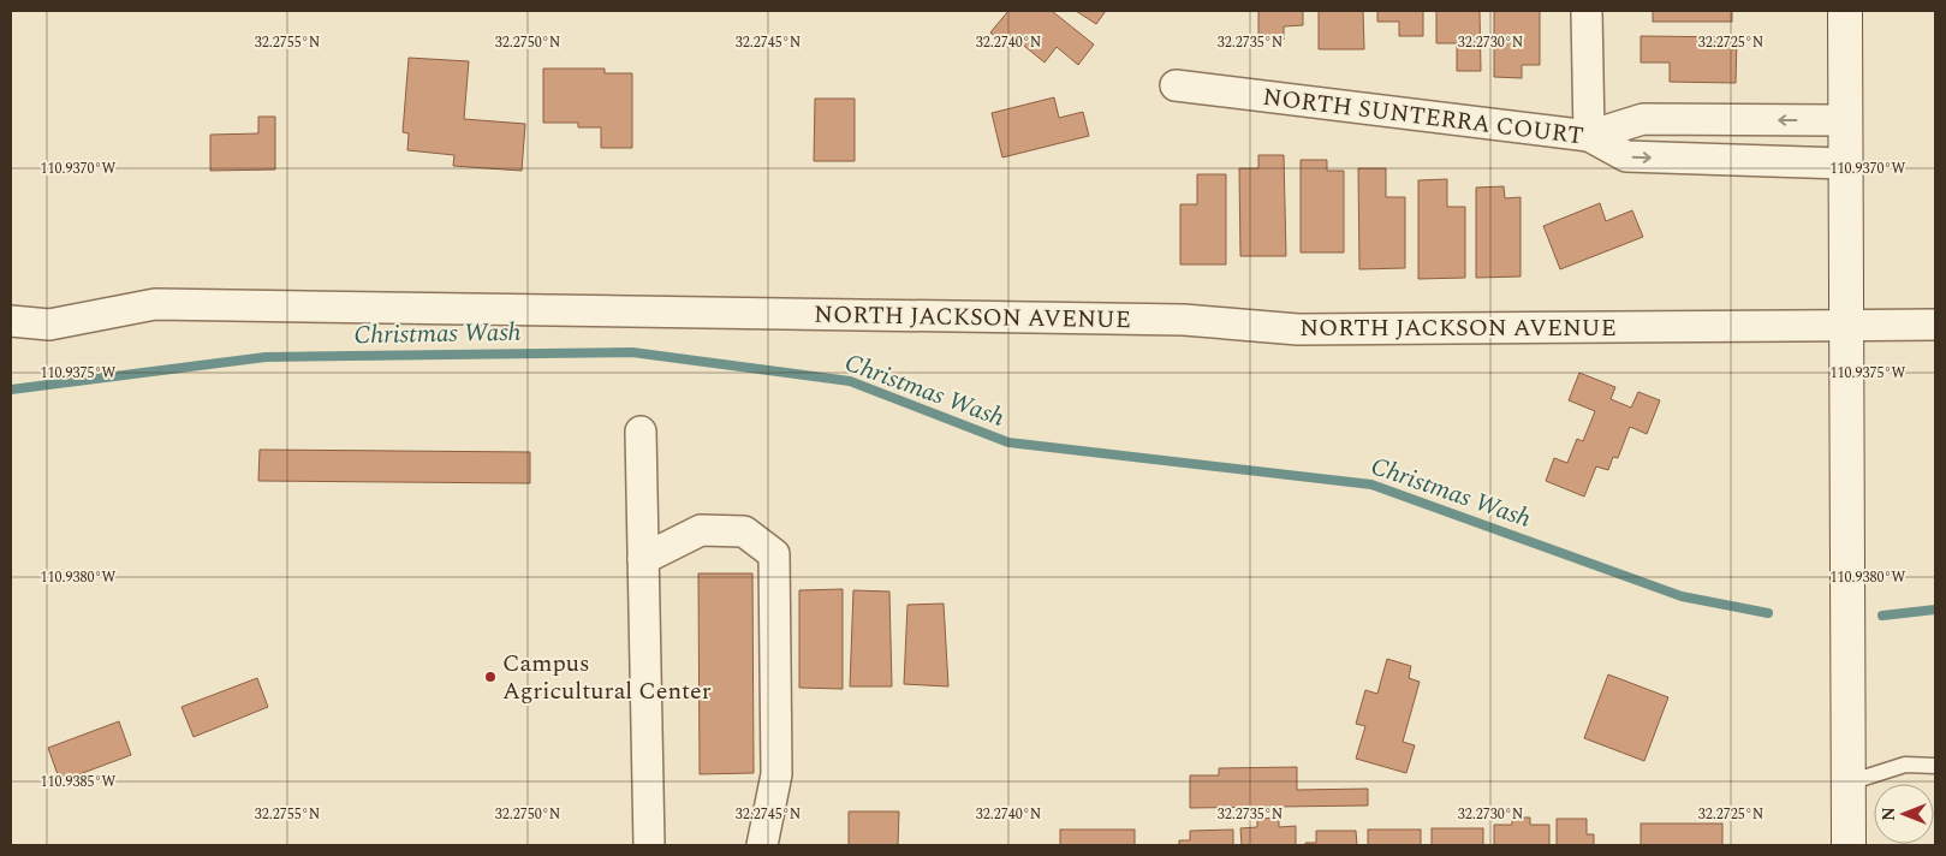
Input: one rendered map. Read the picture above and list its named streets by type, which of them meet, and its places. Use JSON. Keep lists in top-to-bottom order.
{
  "streets": {
    "street": ["NORTH SUNTERRA COURT", "NORTH JACKSON AVENUE"]
  },
  "water": ["Christmas Wash"],
  "places": ["Campus Agricultural Center"],
  "north": "left",
  "coordinates": [
    "32.2755°N",
    "32.2750°N",
    "32.2745°N",
    "32.2740°N",
    "32.2735°N",
    "32.2730°N",
    "32.2725°N",
    "110.9370°W",
    "110.9375°W",
    "110.9380°W",
    "110.9385°W"
  ]
}
